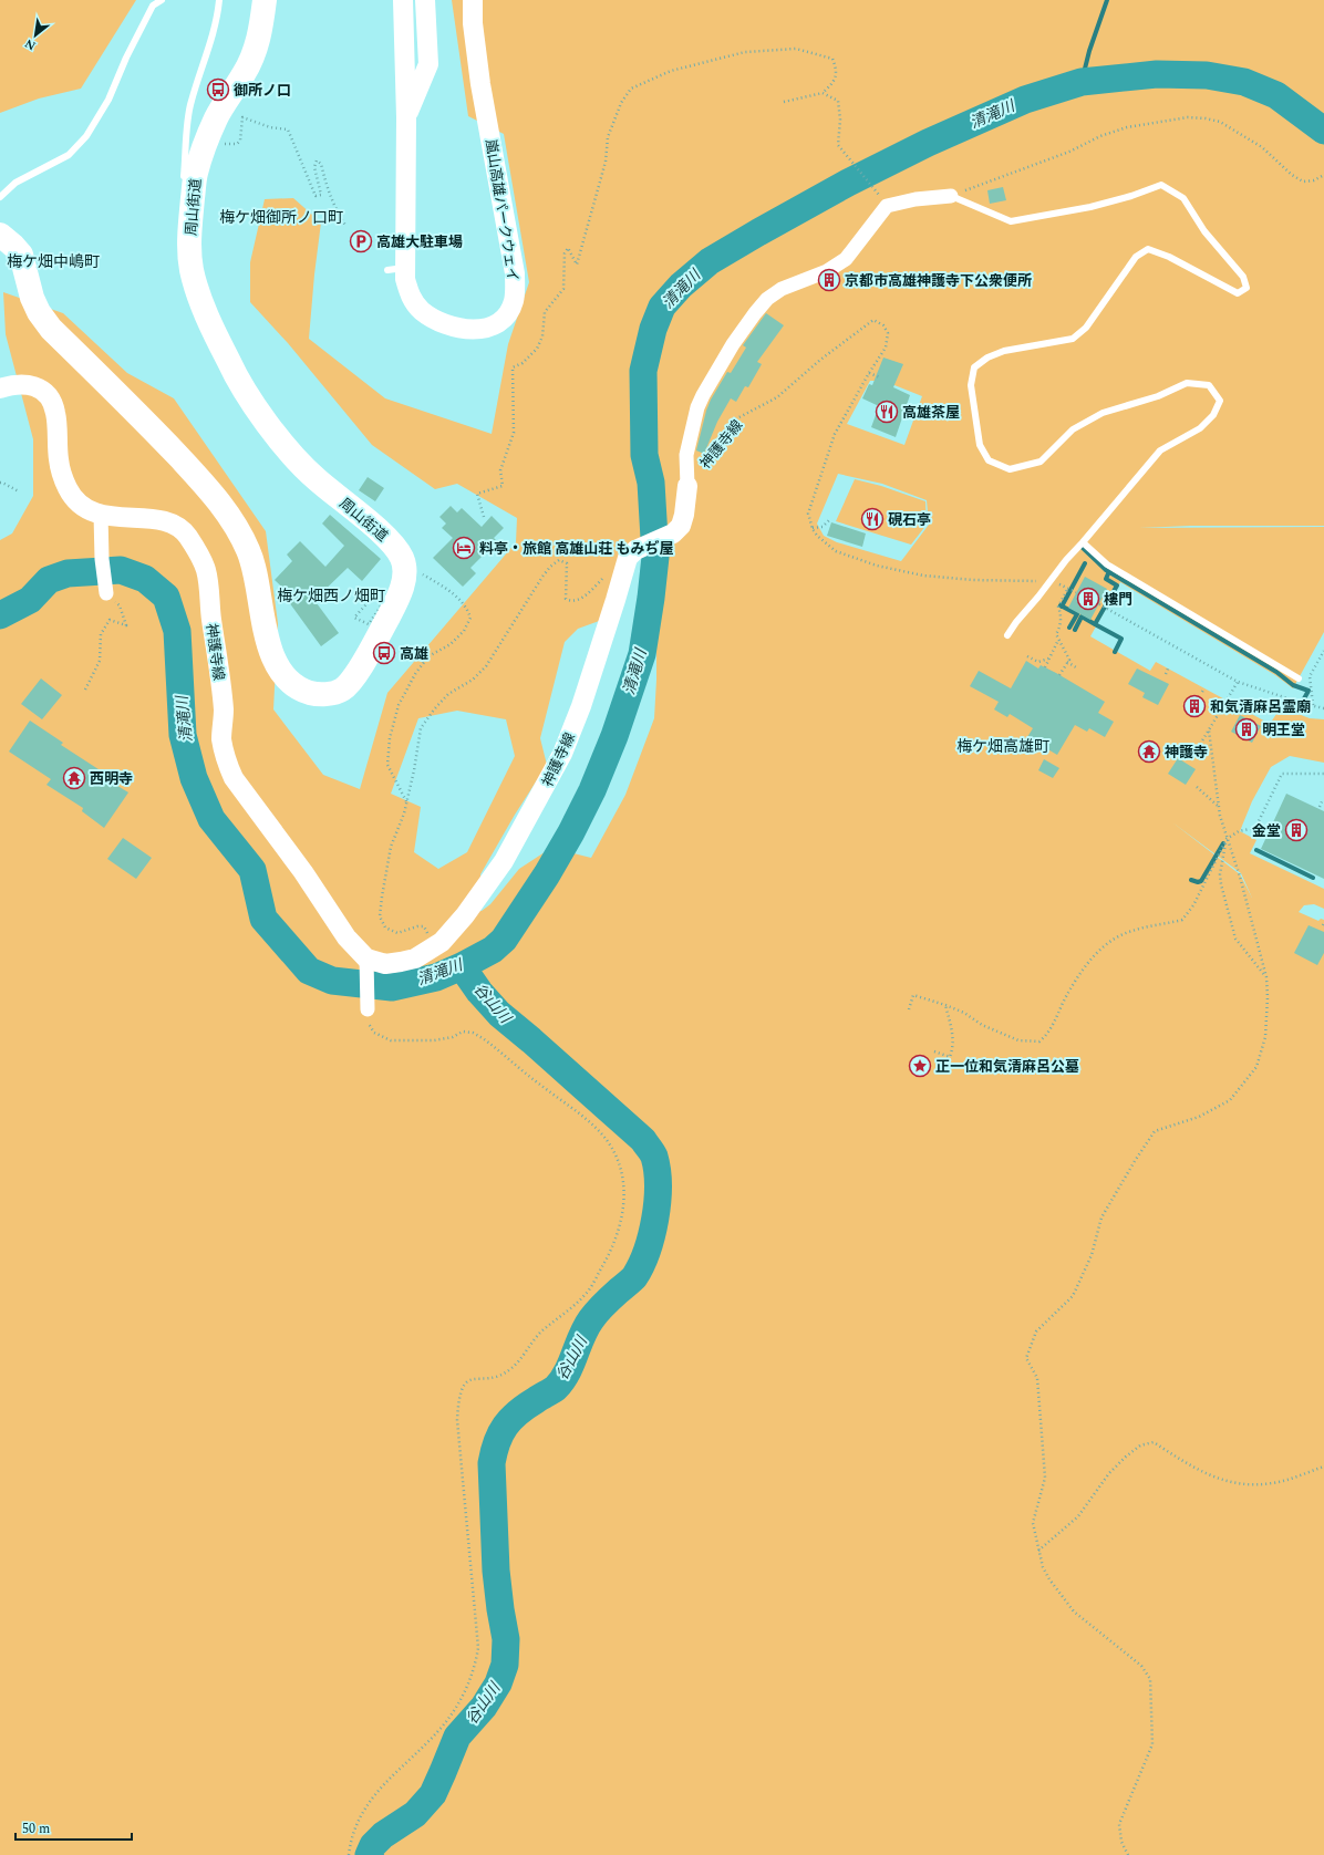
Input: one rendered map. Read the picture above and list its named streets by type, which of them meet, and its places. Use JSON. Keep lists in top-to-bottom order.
{
  "streets": {
    "highway": ["周山街道"],
    "main road": ["嵐山高雄パークウェイ", "神護寺線"]
  },
  "districts": [
    "梅ケ畑御所ノ口町",
    "梅ケ畑中嶋町",
    "梅ケ畑西ノ畑町",
    "梅ケ畑高雄町"
  ],
  "water": ["清滝川", "谷山川"],
  "places": {
    "bus stop": ["御所ノ口", "高雄"],
    "parking": ["高雄大駐車場"],
    "building": [
      "京都市高雄神護寺下公衆便所",
      "樓門",
      "和気清麻呂霊廟",
      "明王堂",
      "金堂"
    ],
    "restaurant": ["高雄茶屋", "硯石亭"],
    "hotel": ["料亭・旅館 高雄山荘 もみぢ屋"],
    "temple": ["神護寺", "西明寺"],
    "place": ["正一位和気清麻呂公墓"]
  },
  "scale_bar": "50 m",
  "north": "bottom left"
}
